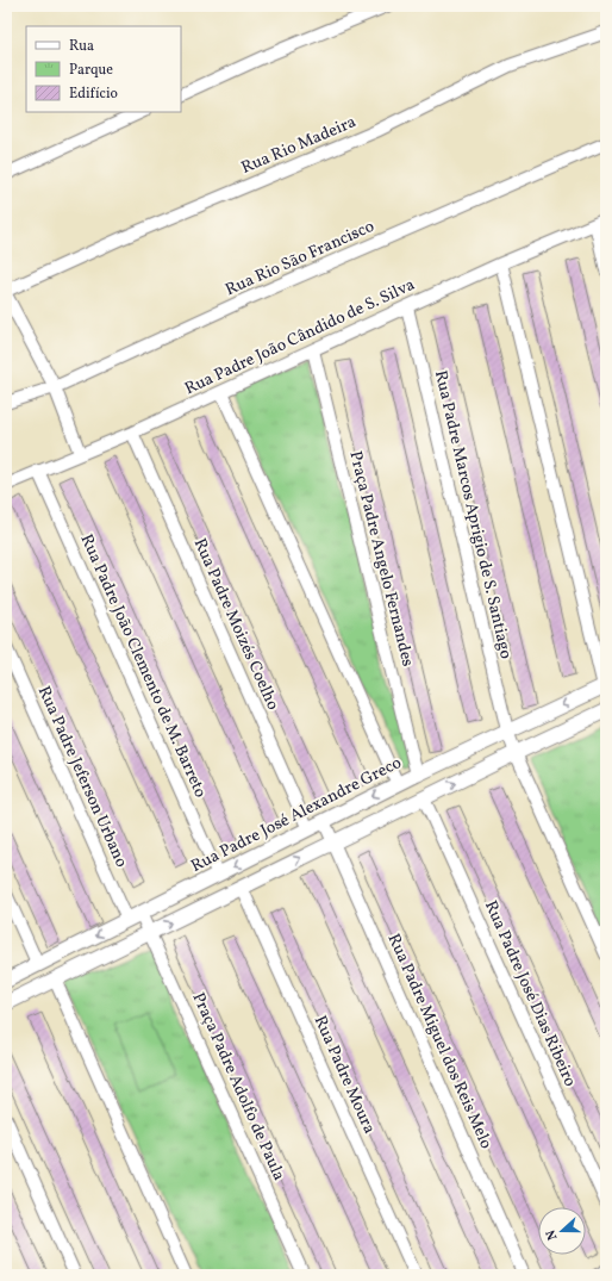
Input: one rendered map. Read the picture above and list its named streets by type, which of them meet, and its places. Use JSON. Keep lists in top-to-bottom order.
{
  "streets": {
    "street": [
      "Rua Rio Madeira",
      "Rua Rio São Francisco",
      "Rua Padre João Cândido de S. Silva",
      "Rua Padre Marcos Aprigio de S. Santiago",
      "Praça Padre Angelo Fernandes",
      "Rua Padre Moizés Coelho",
      "Rua Padre João Clemento de M. Barreto",
      "Rua Padre Jeferson Urbano",
      "Rua Padre José Alexandre Greco",
      "Rua Padre José Dias Ribeiro",
      "Rua Padre Miguel dos Reis Melo",
      "Rua Padre Moura",
      "Praça Padre Adolfo de Paula"
    ]
  },
  "crossings": [
    ["Rua Padre João Cândido de S. Silva", "Rua Padre Marcos Aprigio de S. Santiago"],
    ["Rua Padre João Cândido de S. Silva", "Praça Padre Angelo Fernandes"],
    ["Rua Padre João Cândido de S. Silva", "Rua Padre Moizés Coelho"],
    ["Rua Padre João Cândido de S. Silva", "Rua Padre João Clemento de M. Barreto"],
    ["Rua Padre Marcos Aprigio de S. Santiago", "Rua Padre José Alexandre Greco"],
    ["Praça Padre Angelo Fernandes", "Rua Padre José Alexandre Greco"],
    ["Rua Padre Moizés Coelho", "Rua Padre José Alexandre Greco"],
    ["Rua Padre João Clemento de M. Barreto", "Rua Padre José Alexandre Greco"],
    ["Rua Padre Jeferson Urbano", "Rua Padre José Alexandre Greco"],
    ["Rua Padre José Alexandre Greco", "Rua Padre Miguel dos Reis Melo"],
    ["Rua Padre José Alexandre Greco", "Praça Padre Adolfo de Paula"]
  ],
  "legend": ["Rua", "Parque", "Edifício"],
  "north": "left"
}
